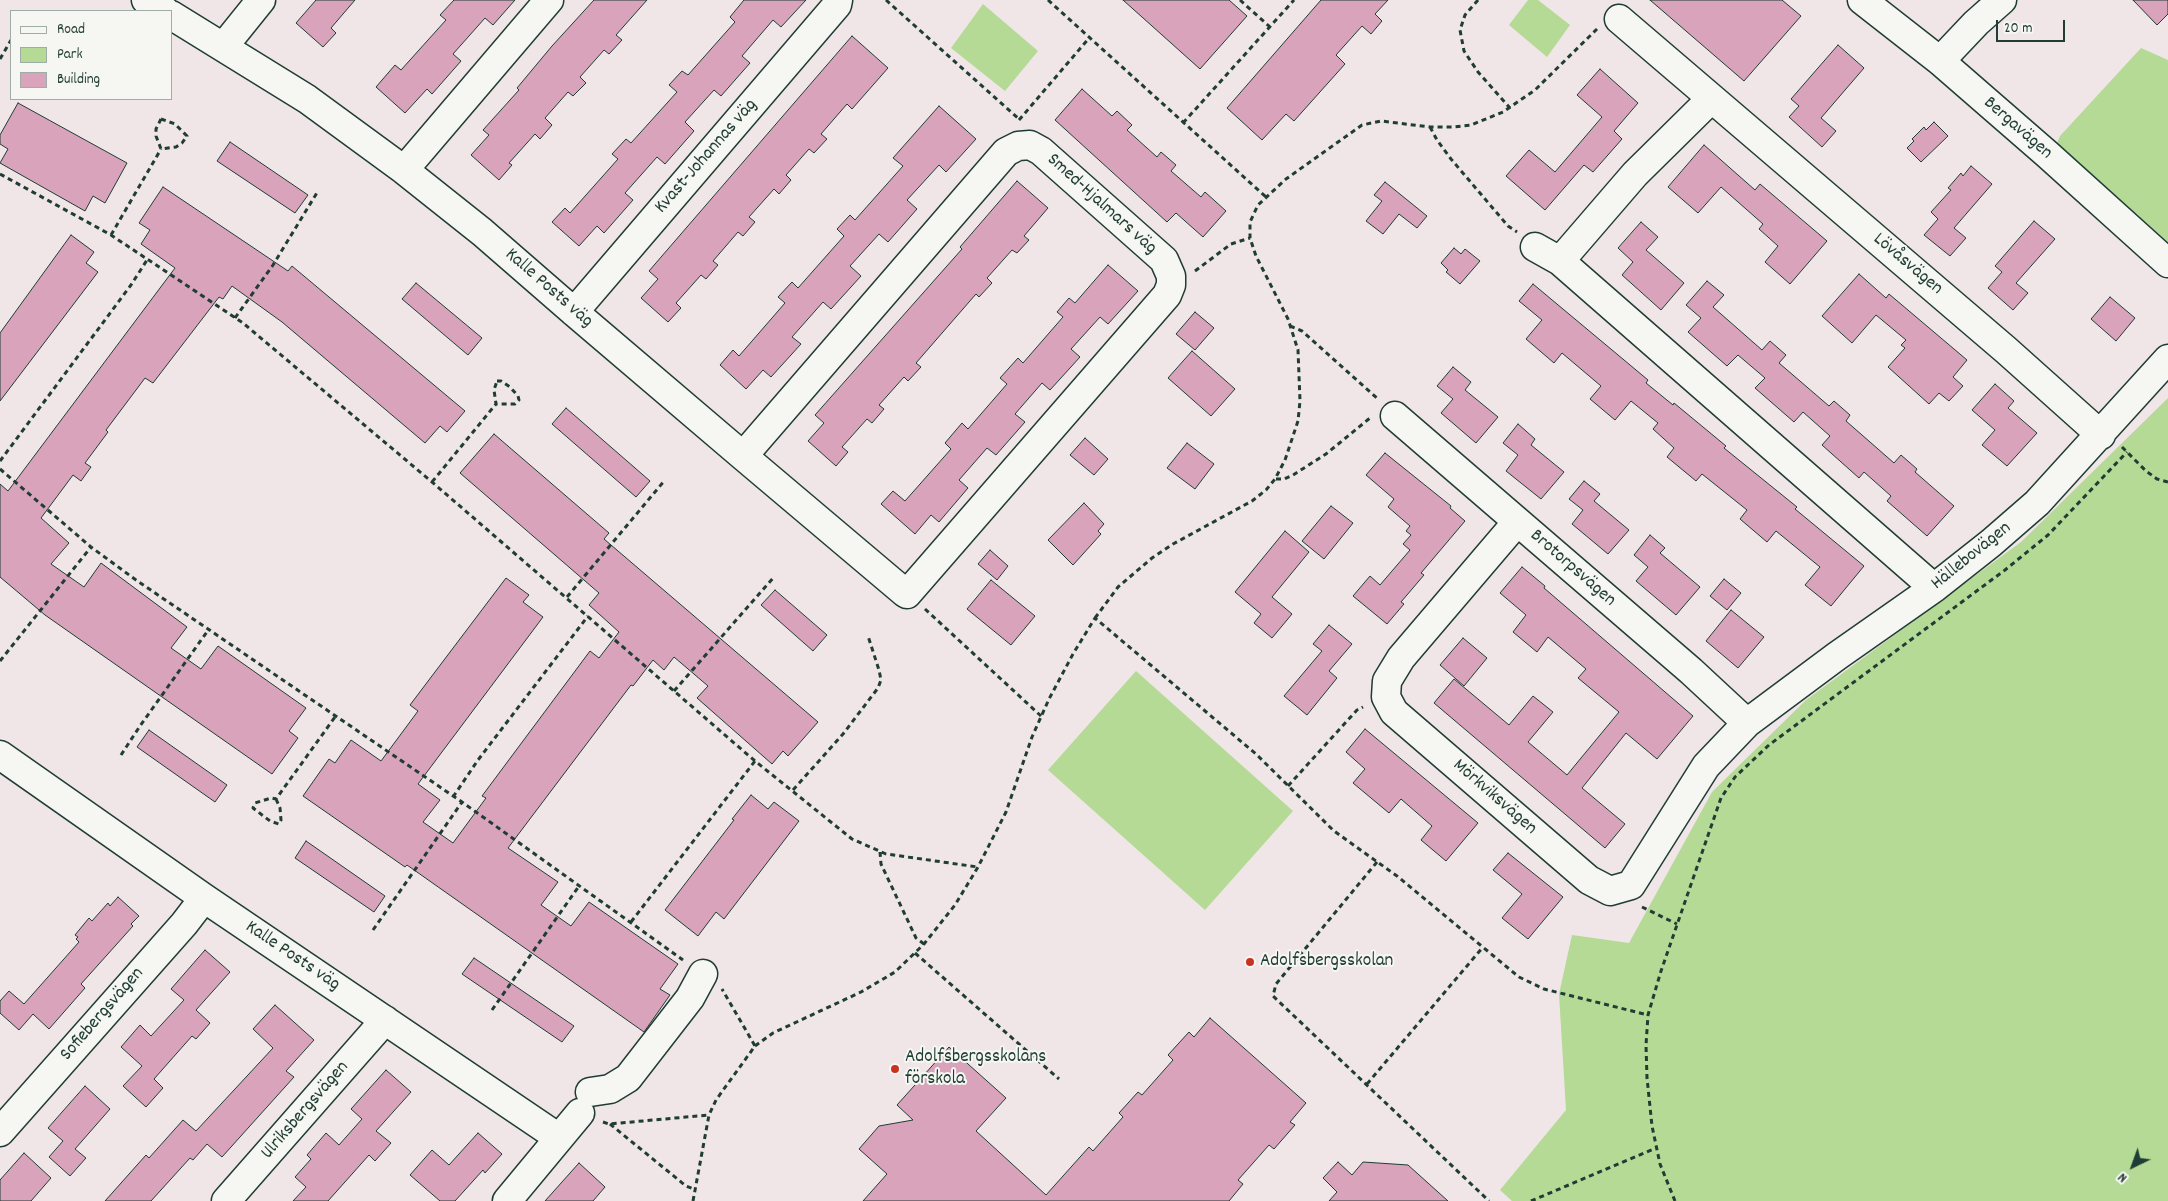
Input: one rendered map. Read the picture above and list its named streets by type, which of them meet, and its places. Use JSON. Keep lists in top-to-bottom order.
{
  "streets": {
    "street": [
      "Bergavägen",
      "Kvast-Johannas väg",
      "Smed-Hjalmars väg",
      "Lövåsvägen",
      "Kalle Posts väg",
      "Hällebovägen",
      "Brotorpsvägen",
      "Mörkviksvägen",
      "Sofiebergsvägen",
      "Ulriksbergsvägen"
    ]
  },
  "crossings": [
    ["Kvast-Johannas väg", "Kalle Posts väg"],
    ["Smed-Hjalmars väg", "Kalle Posts väg"],
    ["Lövåsvägen", "Hällebovägen"],
    ["Kalle Posts väg", "Sofiebergsvägen"],
    ["Kalle Posts väg", "Ulriksbergsvägen"],
    ["Hällebovägen", "Brotorpsvägen"]
  ],
  "places": ["Adolfsbergsskolan", "Adolfsbergsskolans förskola"],
  "legend": ["Road", "Park", "Building"],
  "scale_bar": "20 m",
  "north": "bottom left"
}
